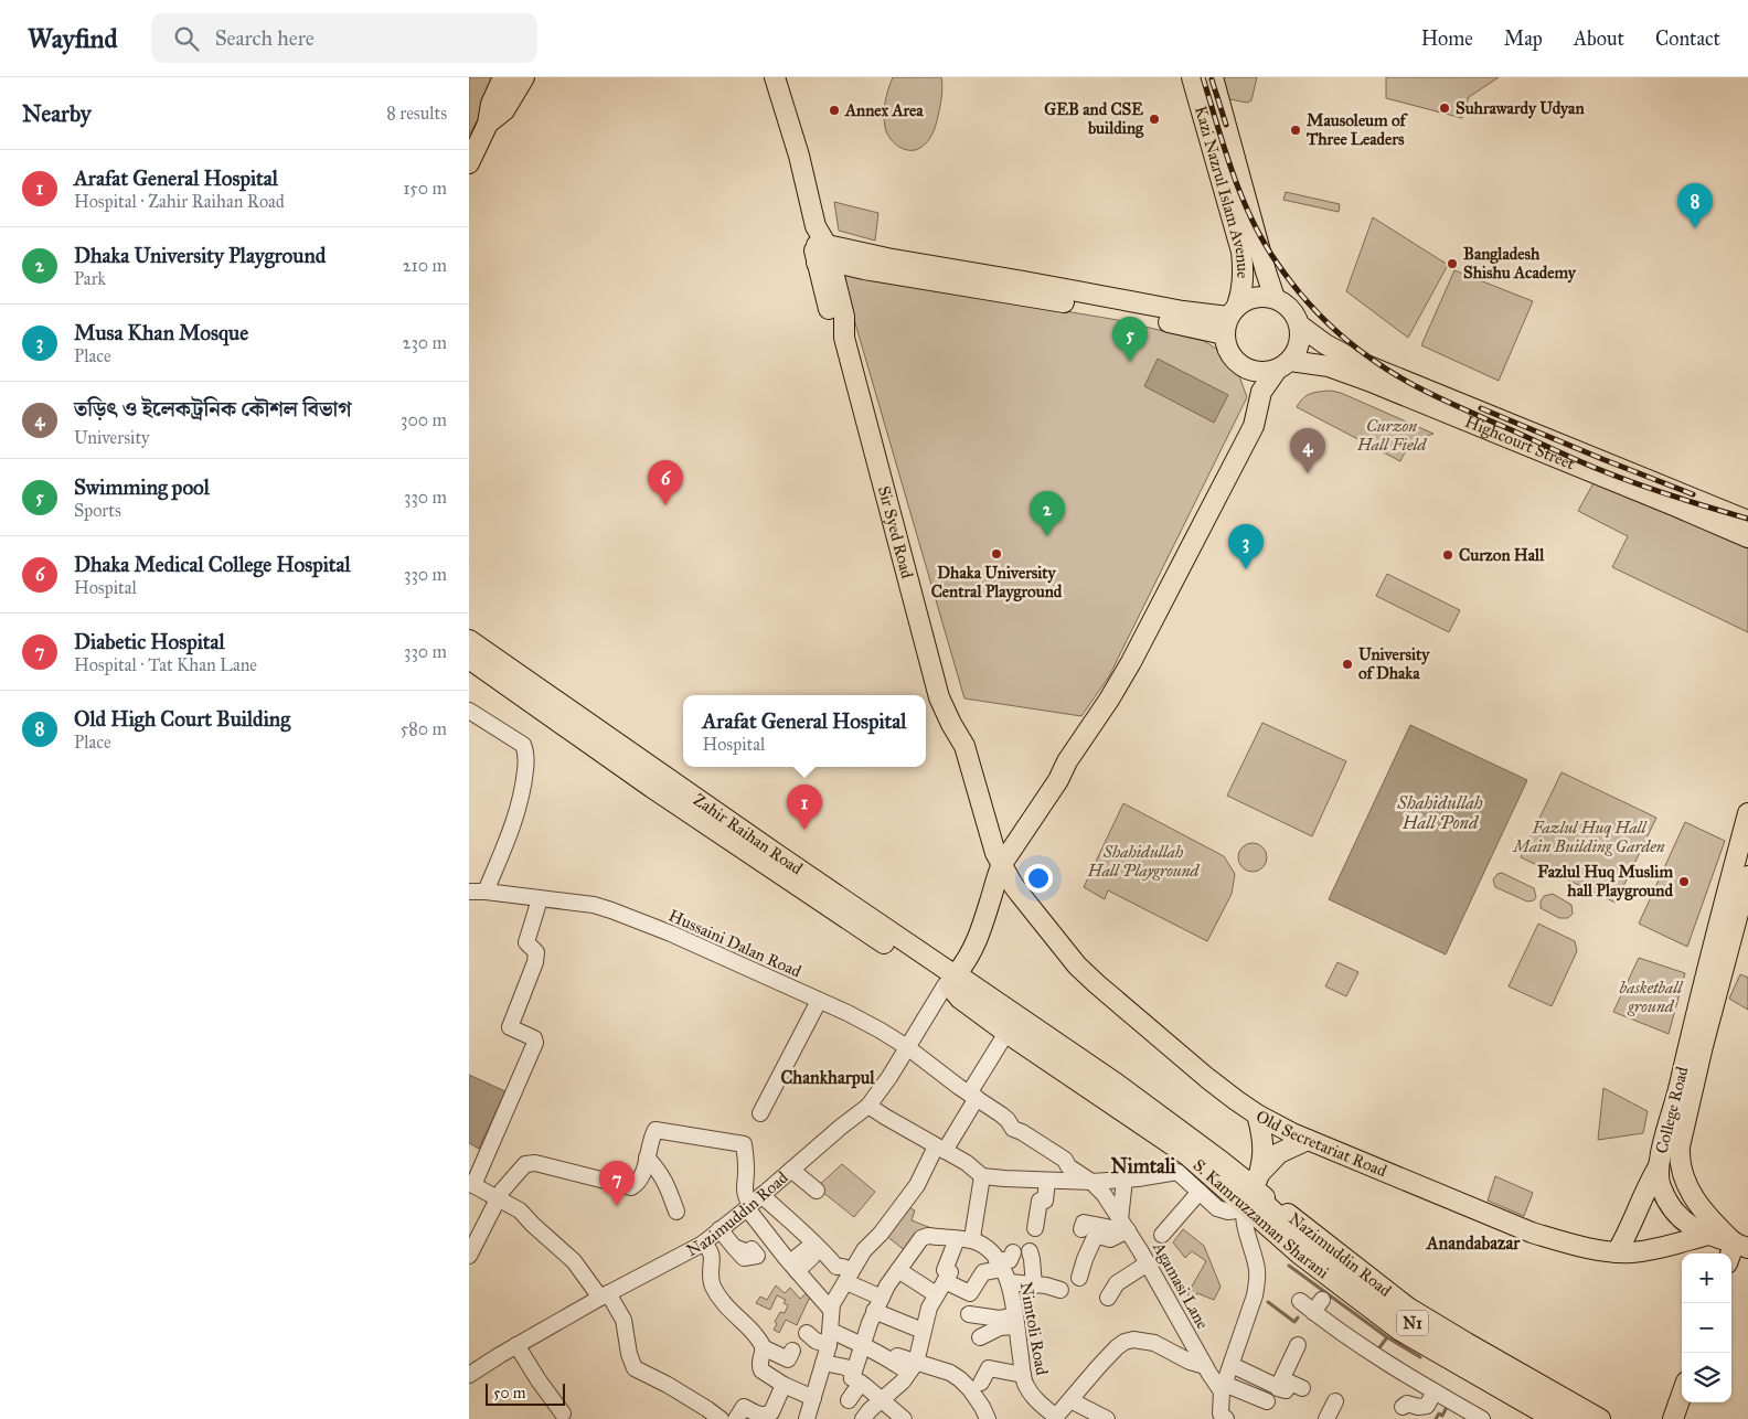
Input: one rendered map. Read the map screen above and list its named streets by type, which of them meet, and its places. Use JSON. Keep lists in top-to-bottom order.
{
  "streets": {
    "highway": ["N1"],
    "main road": [
      "Kazi Nazrul Islam Avenue",
      "Highcourt Street",
      "Sir Syed Road",
      "Zahir Raihan Road",
      "College Road",
      "Old Secretariat Road",
      "Nazimuddin Road",
      "S. Kamruzzaman Sharani"
    ],
    "street": ["Hussaini Dalan Road", "Agamasi Lane", "Nimtoli Road"]
  },
  "crossings": [
    ["Kazi Nazrul Islam Avenue", "Highcourt Street"],
    ["Sir Syed Road", "Old Secretariat Road"],
    ["Zahir Raihan Road", "Nazimuddin Road"],
    ["Zahir Raihan Road", "S. Kamruzzaman Sharani"],
    ["Hussaini Dalan Road", "Nazimuddin Road"],
    ["Hussaini Dalan Road", "Agamasi Lane"],
    ["College Road", "Old Secretariat Road"],
    ["Nazimuddin Road", "S. Kamruzzaman Sharani"],
    ["Nazimuddin Road", "N1"],
    ["S. Kamruzzaman Sharani", "N1"]
  ],
  "districts": ["Chankharpul", "Nimtali", "Anandabazar"],
  "water": ["Shahidullah Hall Pond"],
  "parks": [
    "Curzon Hall Field",
    "Fazlul Huq Hall Main Building Garden",
    "Shahidullah Hall Playground",
    "basketball ground"
  ],
  "places": [
    "Suhrawardy Udyan",
    "Annex Area",
    "GEB and CSE building",
    "Mausoleum of Three Leaders",
    "Bangladesh Shishu Academy",
    "Dhaka University Central Playground",
    "Curzon Hall",
    "University of Dhaka",
    "Fazlul Huq Muslim hall Playground"
  ],
  "scale_bar": "50 m",
  "page": {
    "header": "Wayfind",
    "search": "Search here",
    "nav": [
      "Home",
      "Map",
      "About",
      "Contact"
    ],
    "heading": ["Nearby", "8 results"],
    "list": [
      {
        "mark": "1",
        "name": "Arafat General Hospital",
        "note": "Hospital · Zahir Raihan Road",
        "value": "150 m"
      },
      {
        "mark": "2",
        "name": "Dhaka University Playground",
        "note": "Park",
        "value": "210 m"
      },
      {
        "mark": "3",
        "name": "Musa Khan Mosque",
        "note": "Place",
        "value": "230 m"
      },
      {
        "mark": "4",
        "name": "তড়িৎ ও ইলেকট্রনিক কৌশল বিভাগ",
        "note": "University",
        "value": "300 m"
      },
      {
        "mark": "5",
        "name": "Swimming pool",
        "note": "Sports",
        "value": "330 m"
      },
      {
        "mark": "6",
        "name": "Dhaka Medical College Hospital",
        "note": "Hospital",
        "value": "330 m"
      },
      {
        "mark": "7",
        "name": "Diabetic Hospital",
        "note": "Hospital · Tat Khan Lane",
        "value": "330 m"
      },
      {
        "mark": "8",
        "name": "Old High Court Building",
        "note": "Place",
        "value": "580 m"
      }
    ],
    "pins": [
      "8",
      "5",
      "4",
      "6",
      "2",
      "3",
      "1",
      "7"
    ],
    "popup": ["Arafat General Hospital", "Hospital"],
    "map_buttons": ["+", "−"],
    "scale": "50 m"
  }
}
